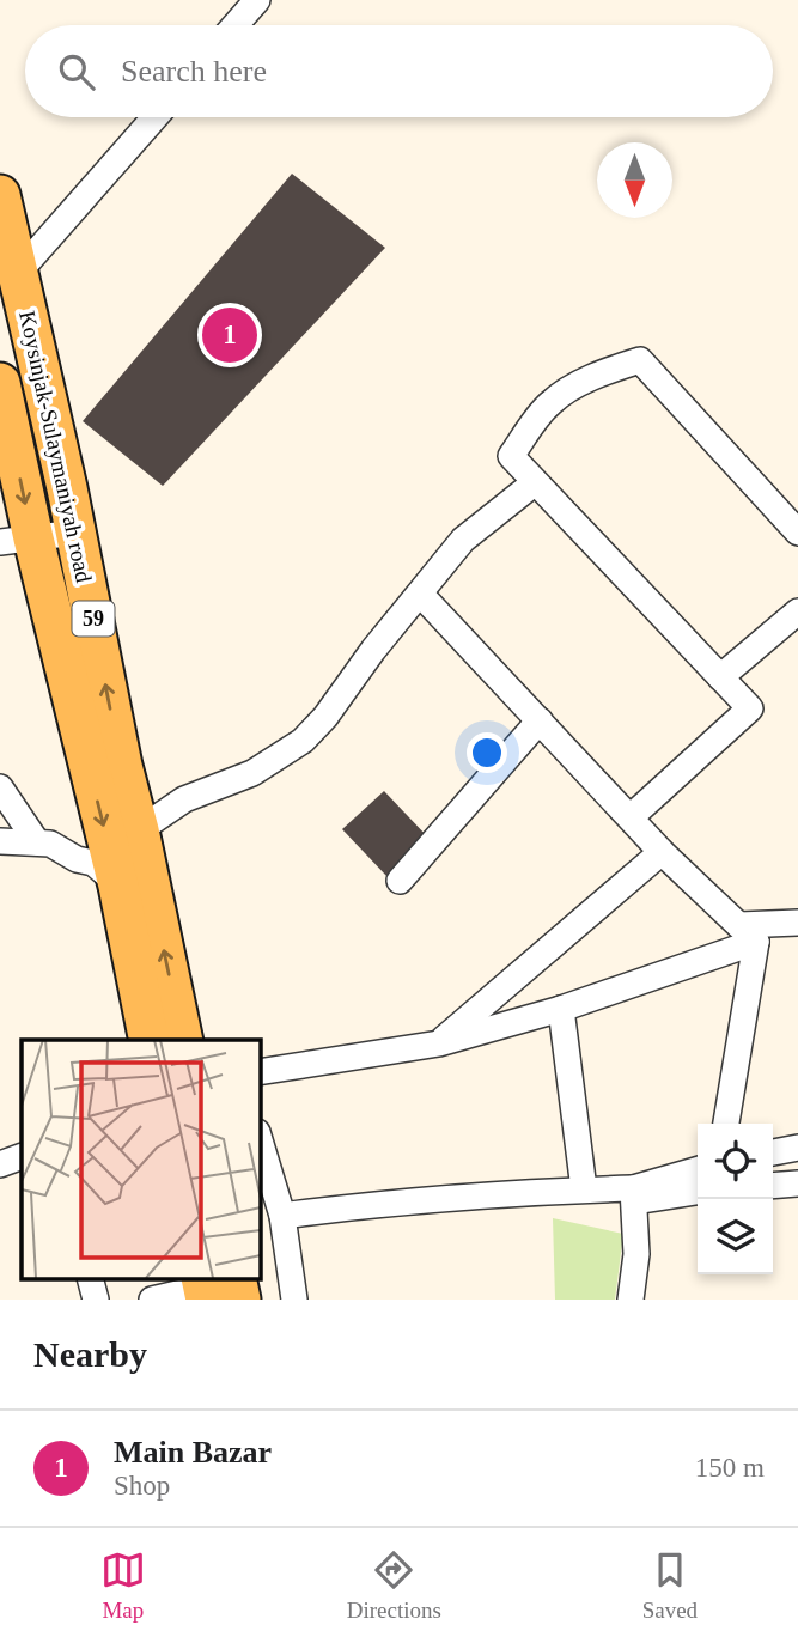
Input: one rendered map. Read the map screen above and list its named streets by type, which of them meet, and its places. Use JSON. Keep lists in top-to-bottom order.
{
  "streets": {
    "main road": ["Koysinjak-Sulaymaniyah road", "59"]
  },
  "north": "bottom",
  "page": {
    "search": "Search here",
    "pins": "1",
    "heading": "Nearby",
    "list": [
      {
        "mark": "1",
        "name": "Main Bazar",
        "note": "Shop",
        "value": "150 m"
      }
    ],
    "nav": ["Map", "Directions", "Saved"]
  }
}
